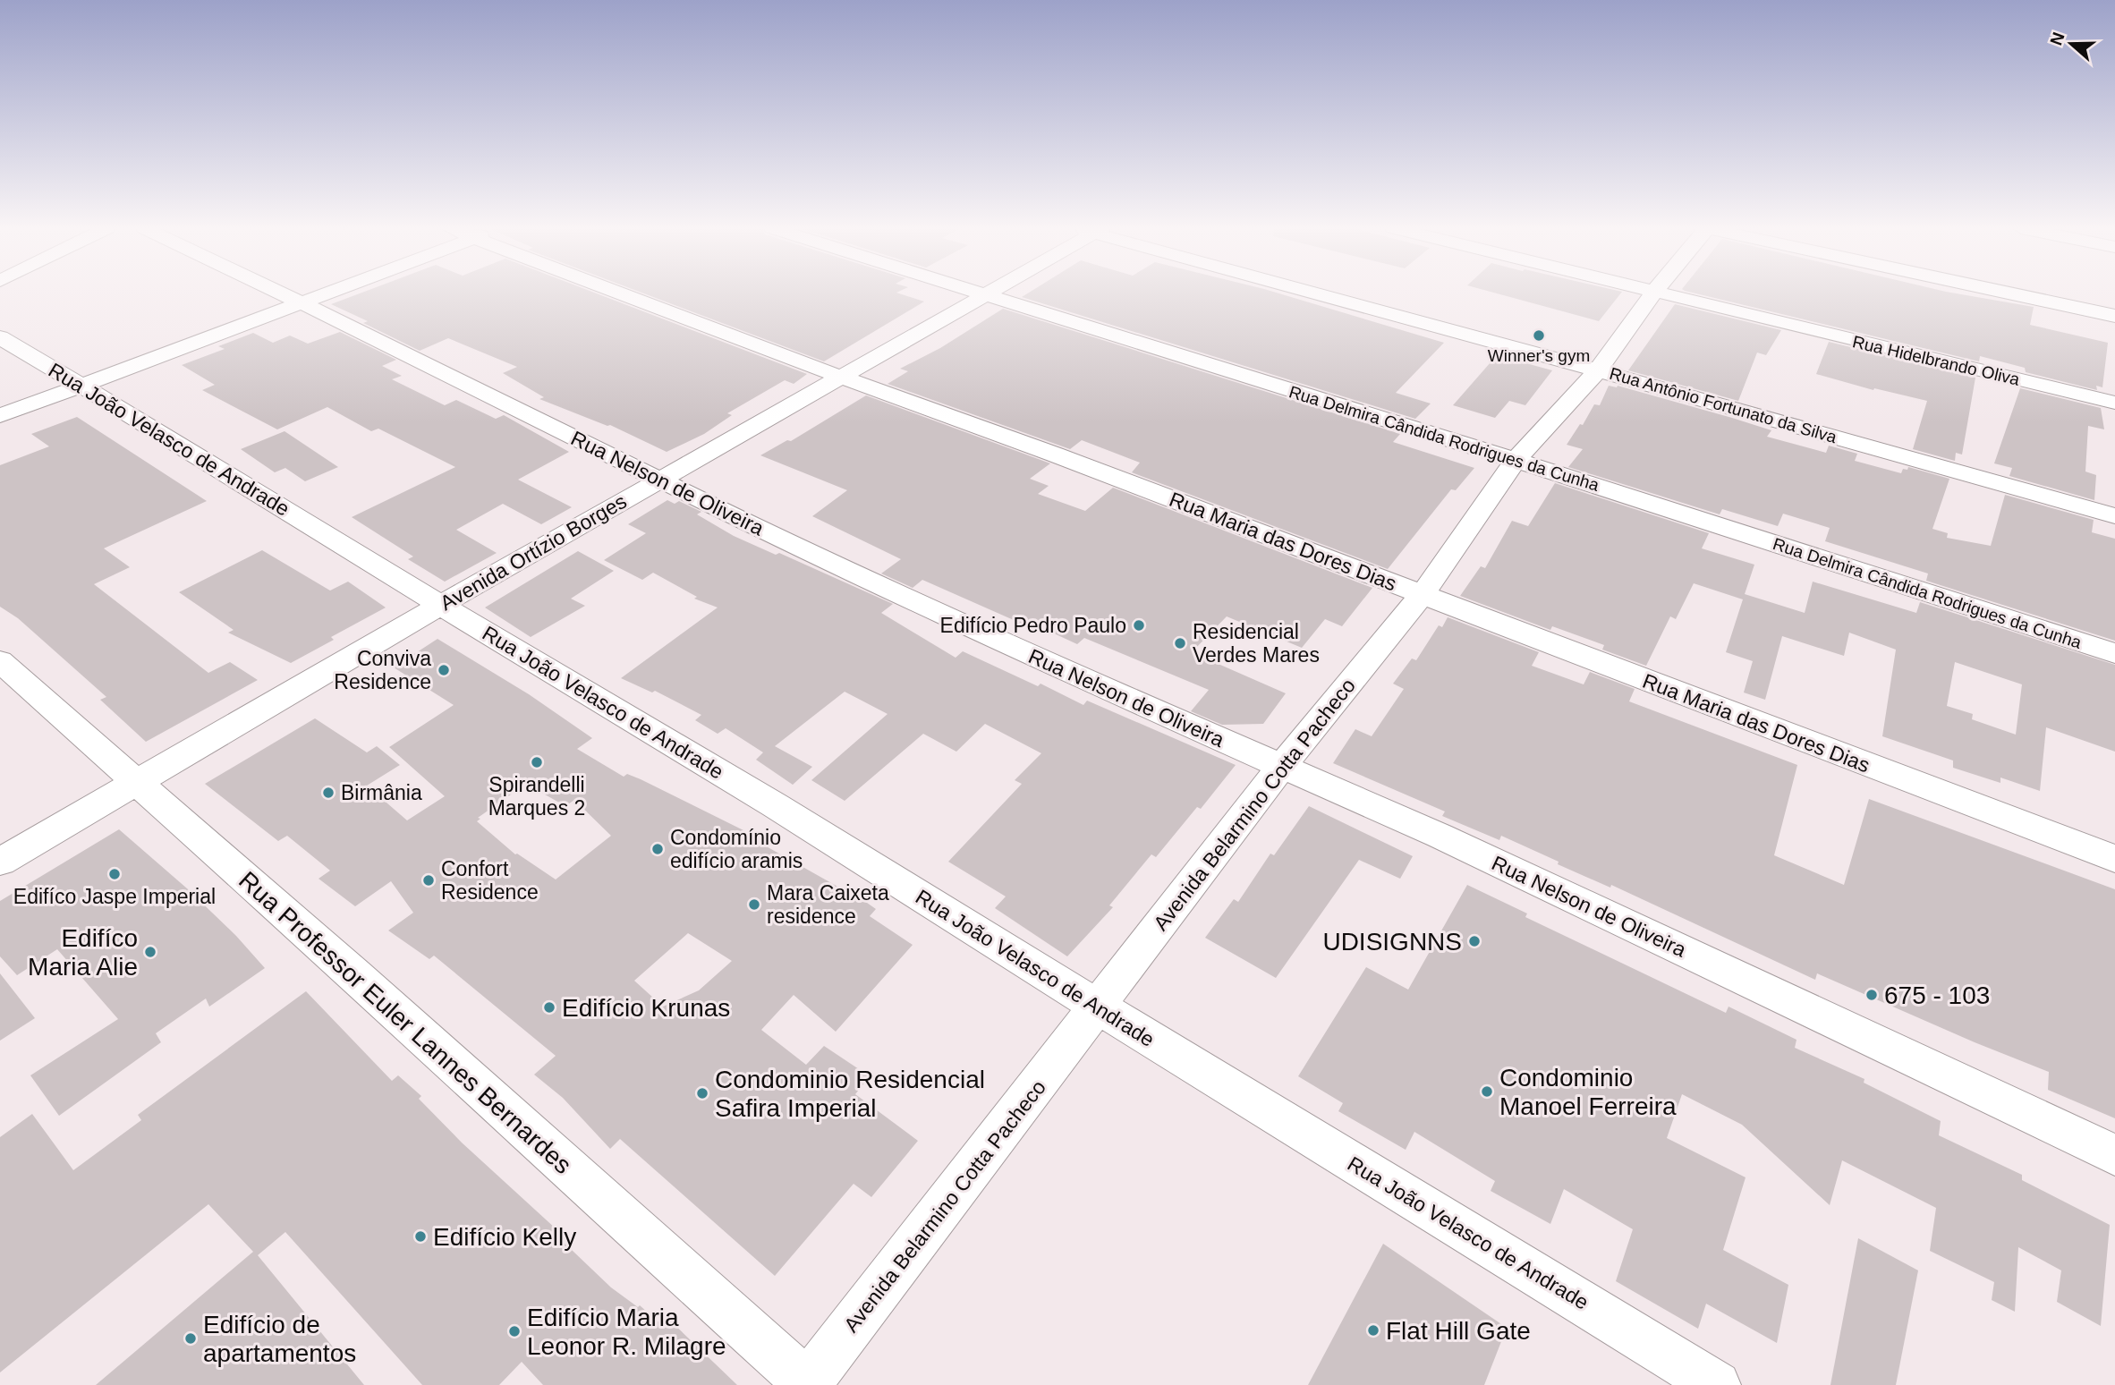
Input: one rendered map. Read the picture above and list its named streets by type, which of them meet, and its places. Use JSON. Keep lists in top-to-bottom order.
{
  "streets": {
    "street": [
      "Rua Hidelbrando Oliva",
      "Rua Antônio Fortunato da Silva",
      "Rua Delmira Cândida Rodrigues da Cunha",
      "Rua João Velasco de Andrade",
      "Rua Nelson de Oliveira",
      "Rua Maria das Dores Dias",
      "Avenida Ortízio Borges",
      "Avenida Belarmino Cotta Pacheco",
      "Rua Professor Euler Lannes Bernardes"
    ]
  },
  "crossings": [
    ["Rua Antônio Fortunato da Silva", "Avenida Belarmino Cotta Pacheco"],
    ["Rua Delmira Cândida Rodrigues da Cunha", "Avenida Ortízio Borges"],
    ["Rua Delmira Cândida Rodrigues da Cunha", "Avenida Belarmino Cotta Pacheco"],
    ["Rua João Velasco de Andrade", "Avenida Ortízio Borges"],
    ["Rua João Velasco de Andrade", "Avenida Belarmino Cotta Pacheco"],
    ["Rua Nelson de Oliveira", "Avenida Ortízio Borges"],
    ["Rua Nelson de Oliveira", "Avenida Belarmino Cotta Pacheco"],
    ["Rua Maria das Dores Dias", "Avenida Ortízio Borges"],
    ["Rua Maria das Dores Dias", "Avenida Belarmino Cotta Pacheco"],
    ["Avenida Ortízio Borges", "Rua Professor Euler Lannes Bernardes"],
    ["Avenida Belarmino Cotta Pacheco", "Rua Professor Euler Lannes Bernardes"]
  ],
  "places": [
    "Winner's gym",
    "Edifício Pedro Paulo",
    "Residencial Verdes Mares",
    "Conviva Residence",
    "Spirandelli Marques 2",
    "Birmânia",
    "Condomínio edifício aramis",
    "Edifíco Jaspe Imperial",
    "Confort Residence",
    "Mara Caixeta residence",
    "UDISIGNNS",
    "Edifíco Maria Alie",
    "675 - 103",
    "Edifício Krunas",
    "Condominio Manoel Ferreira",
    "Condominio Residencial Safira Imperial",
    "Edifício Kelly",
    "Flat Hill Gate",
    "Edifício Maria Leonor R. Milagre",
    "Edifício de apartamentos"
  ],
  "north": "left"
}
